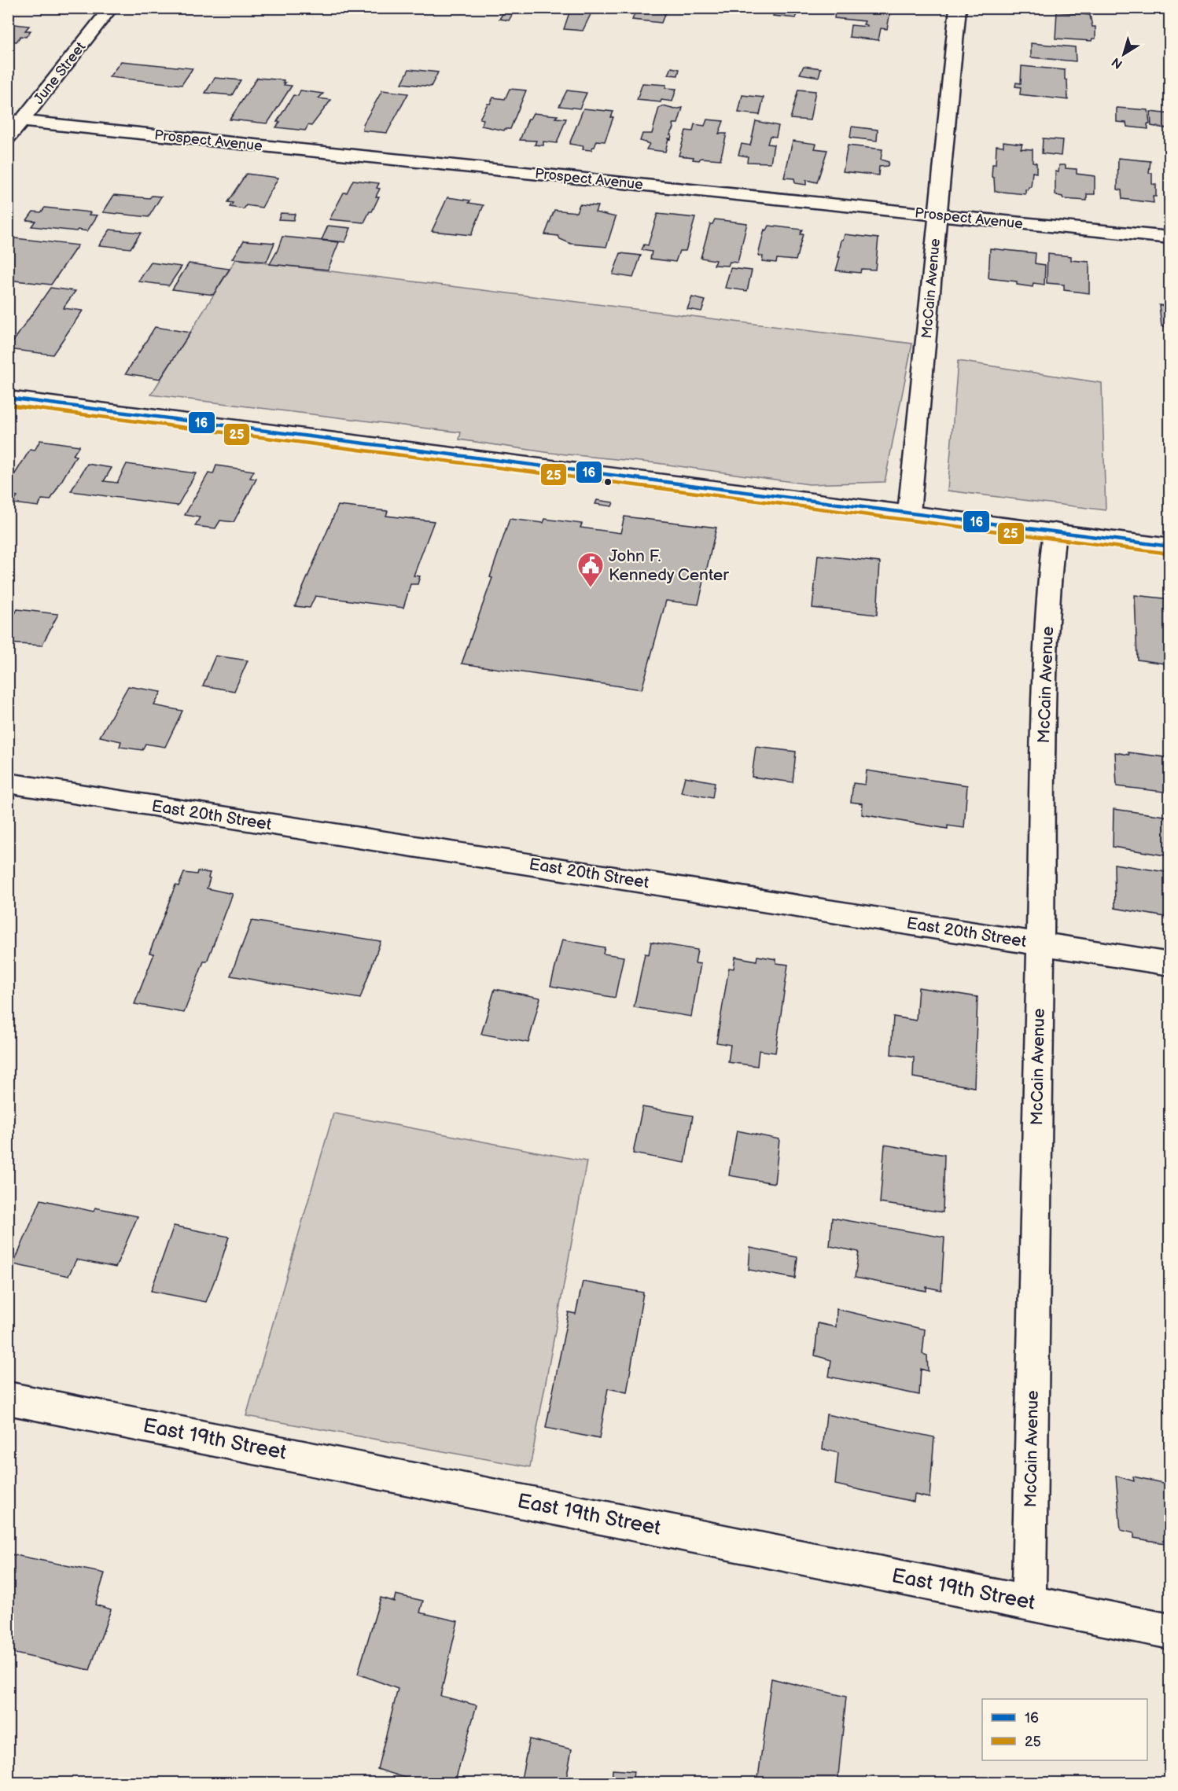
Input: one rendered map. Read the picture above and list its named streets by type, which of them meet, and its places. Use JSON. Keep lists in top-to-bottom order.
{
  "streets": {
    "street": [
      "June Street",
      "Prospect Avenue",
      "McCain Avenue",
      "East 20th Street",
      "East 19th Street"
    ]
  },
  "crossings": [
    ["June Street", "Prospect Avenue"],
    ["Prospect Avenue", "McCain Avenue"],
    ["McCain Avenue", "East 20th Street"],
    ["McCain Avenue", "East 19th Street"]
  ],
  "places": {
    "public building": ["John F. Kennedy Center"]
  },
  "lines": ["transit line 16", "transit line 25"],
  "legend": ["16", "25"],
  "north": "bottom left"
}
